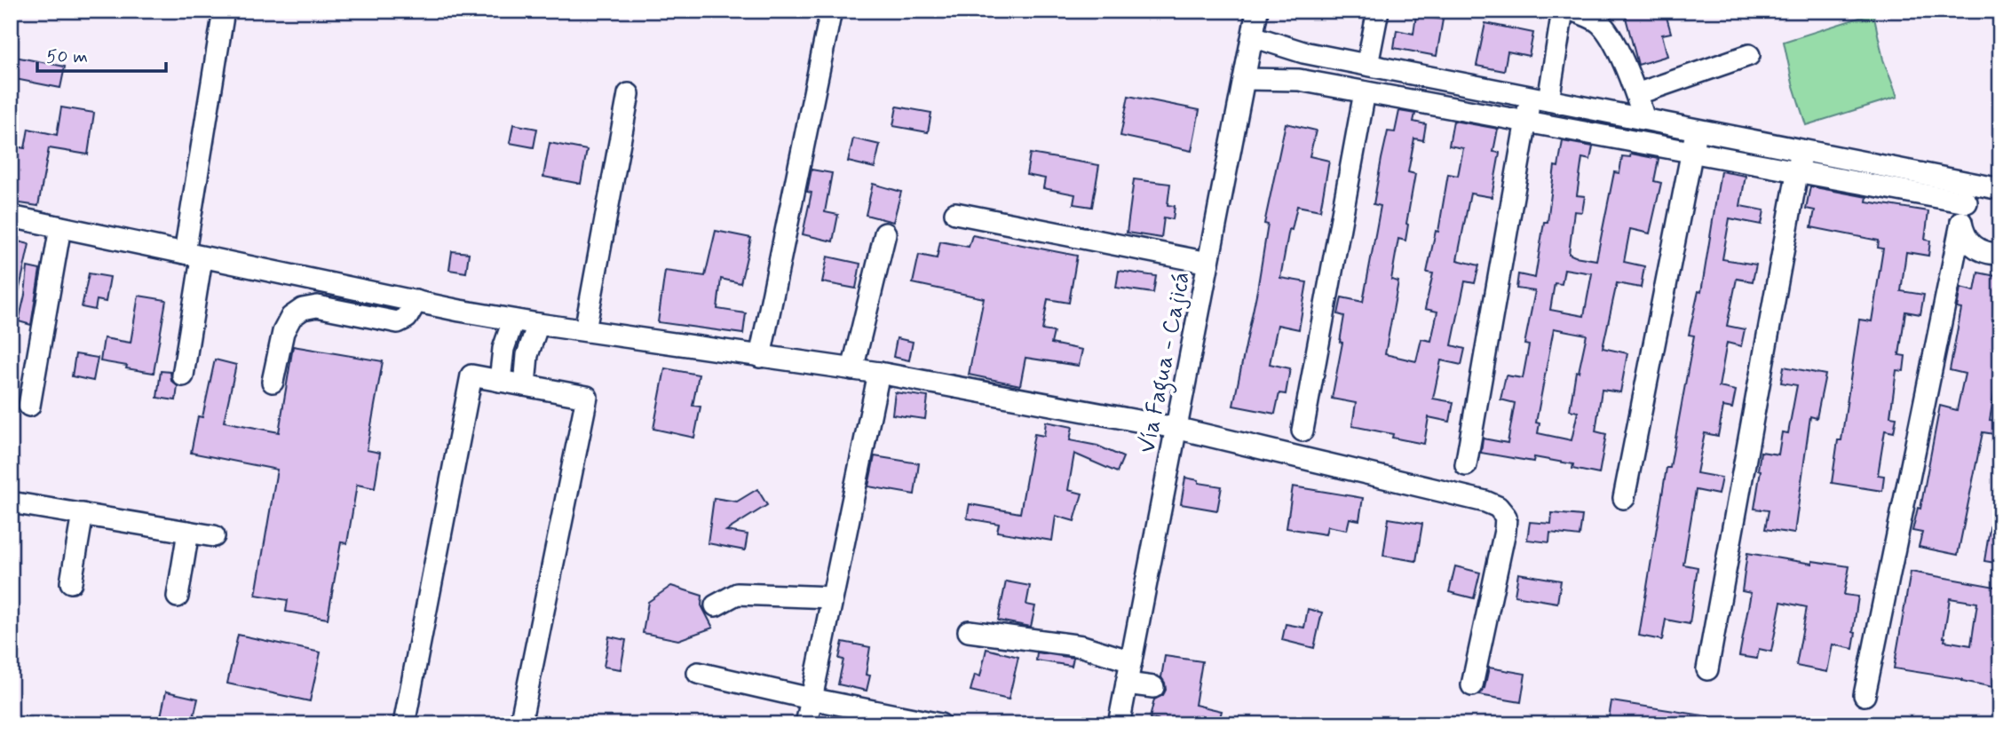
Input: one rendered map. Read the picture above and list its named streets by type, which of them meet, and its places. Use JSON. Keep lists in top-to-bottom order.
{
  "streets": {
    "street": ["Vía Fagua - Cajicá"]
  },
  "scale_bar": "50 m"
}
